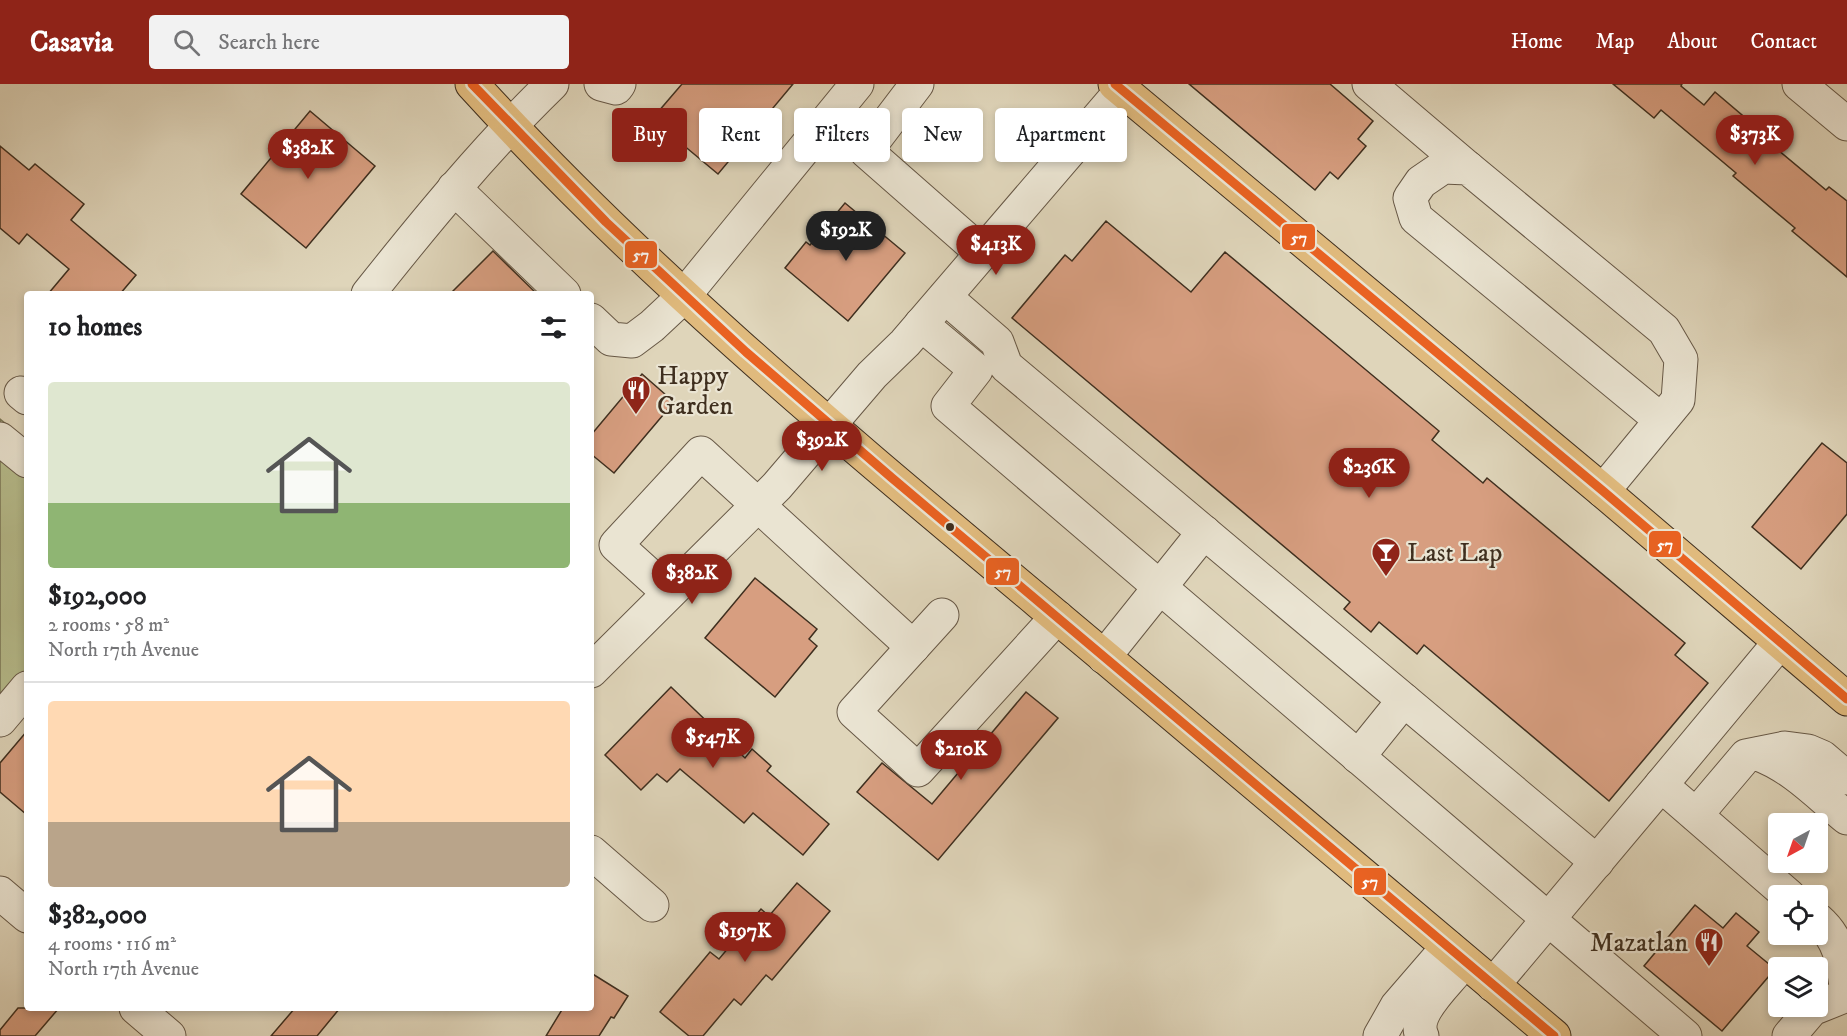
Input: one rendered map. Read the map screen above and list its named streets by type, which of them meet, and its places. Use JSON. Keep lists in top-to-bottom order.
{
  "places": {
    "restaurant": ["Happy Garden", "Mazatlan"],
    "bar": ["Last Lap"]
  },
  "lines": ["transit line 57"],
  "north": "bottom left",
  "page": {
    "header": "Casavia",
    "search": "Search here",
    "nav": [
      "Home",
      "Map",
      "About",
      "Contact"
    ],
    "chip": [
      "Buy",
      "Rent",
      "Filters",
      "New",
      "Apartment"
    ],
    "price": [
      "$373K",
      "$382K",
      "$192K",
      "$413K",
      "$392K",
      "$236K",
      "$382K",
      "$547K",
      "$210K",
      "$197K"
    ],
    "heading": "10 homes",
    "list": [
      {
        "name": "$192,000",
        "note": "2 rooms · 58 m² · North 17th Avenue"
      },
      {
        "name": "$382,000",
        "note": "4 rooms · 116 m² · North 17th Avenue"
      }
    ]
  }
}
